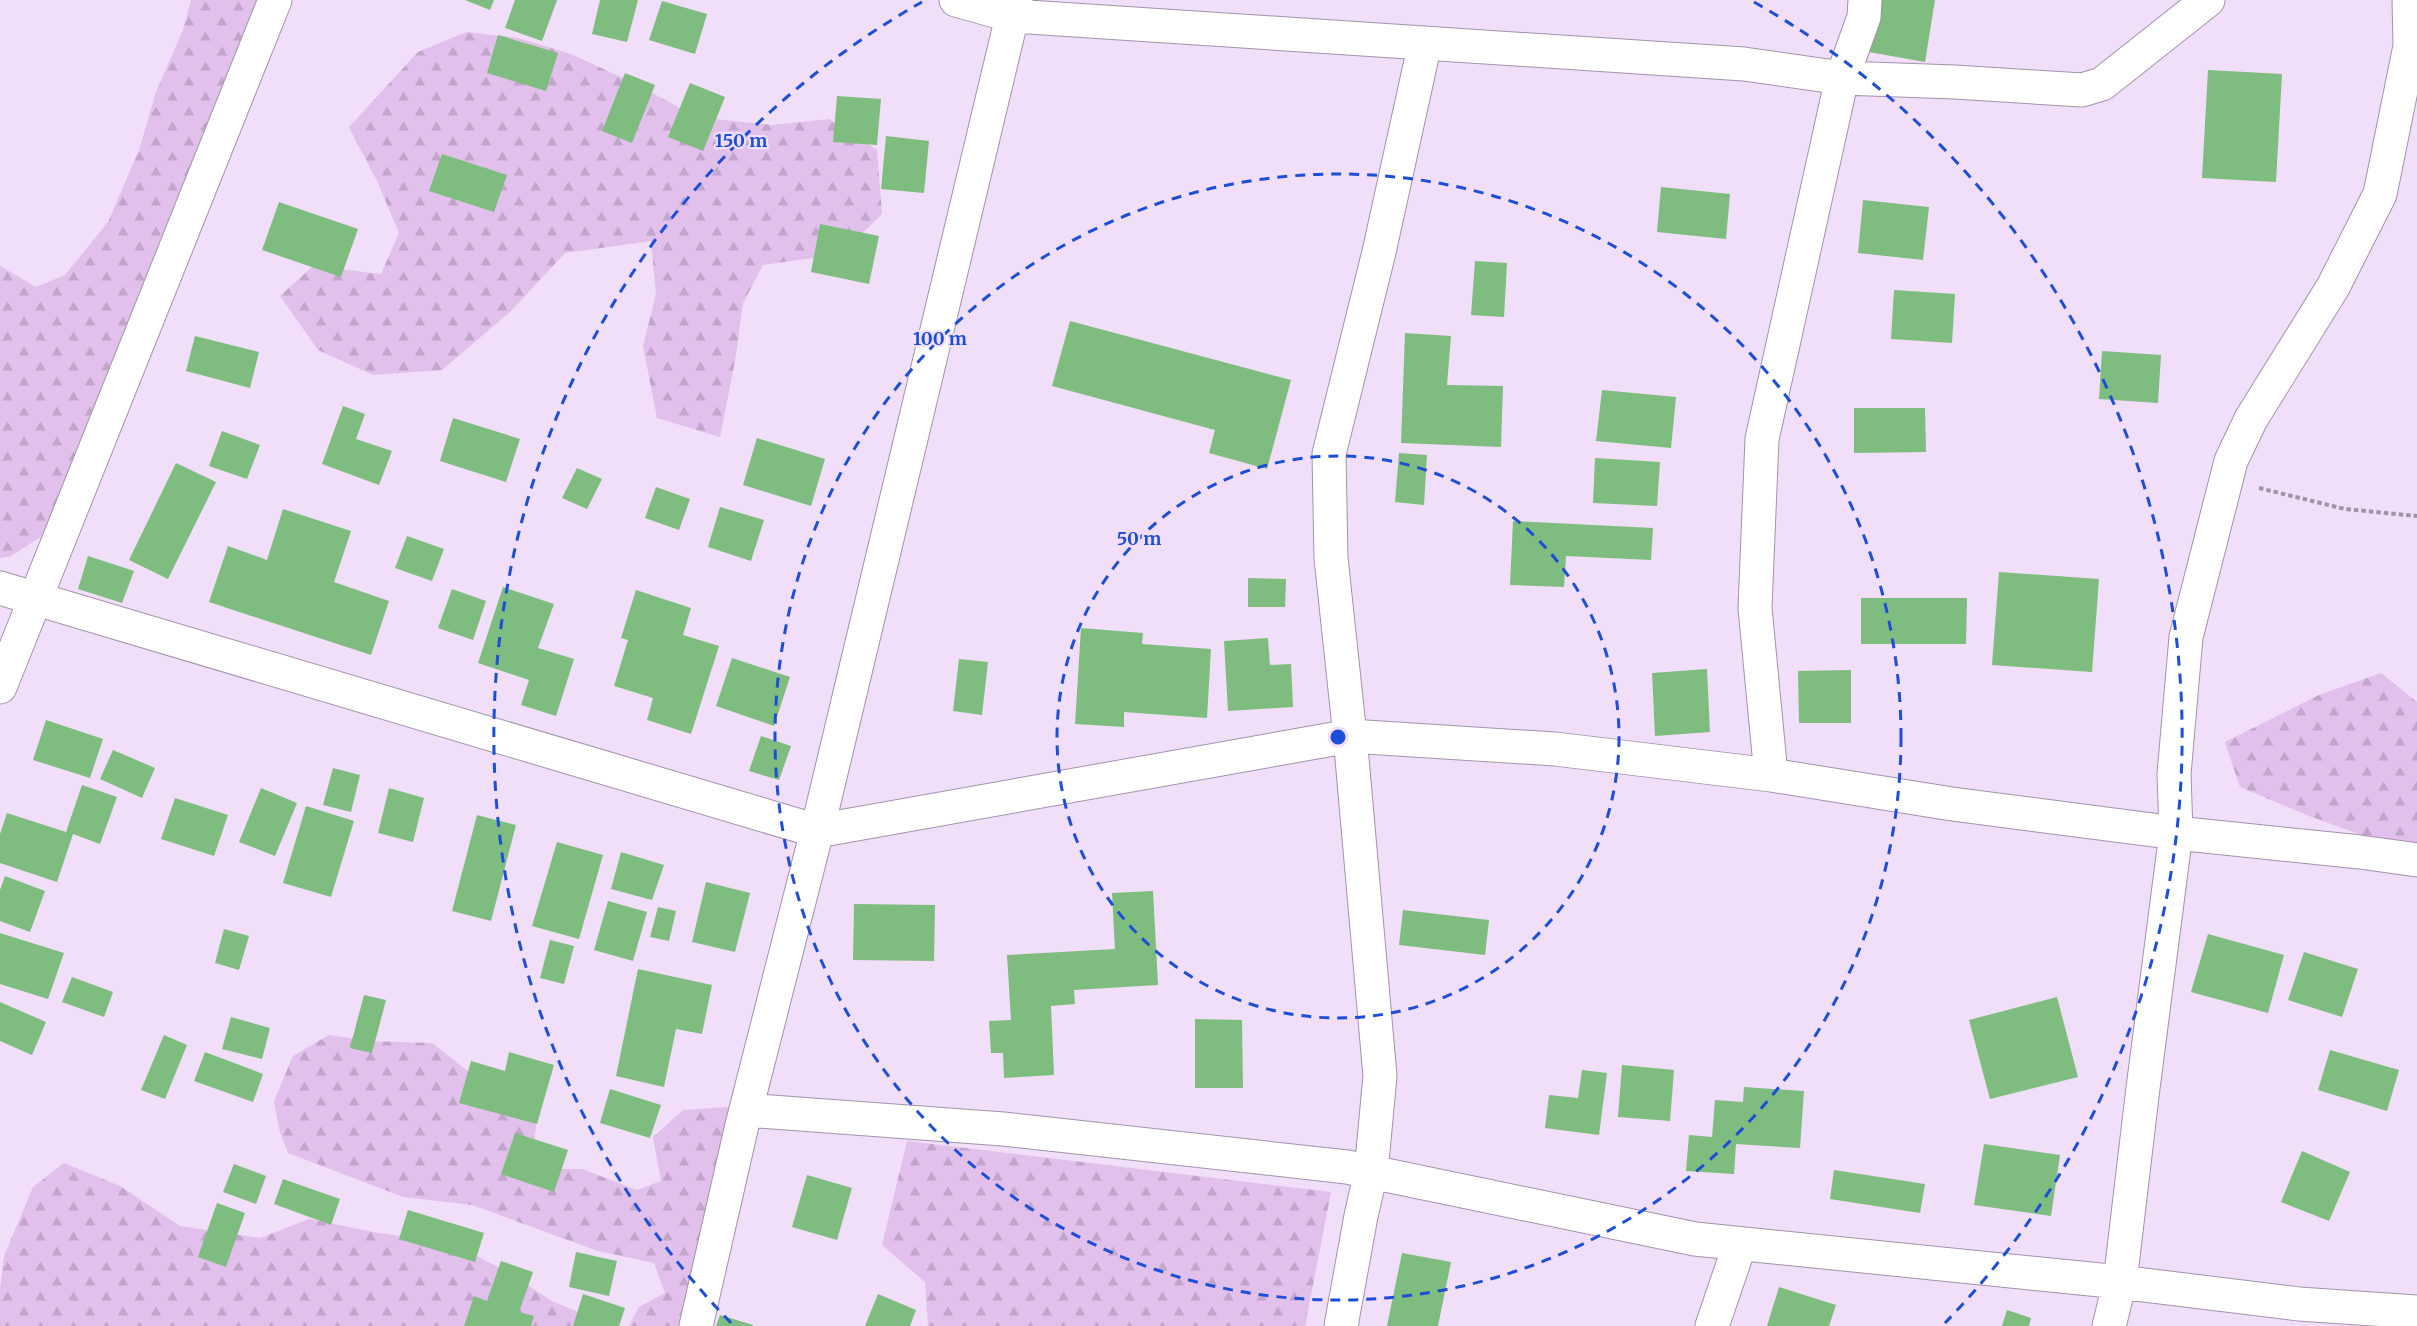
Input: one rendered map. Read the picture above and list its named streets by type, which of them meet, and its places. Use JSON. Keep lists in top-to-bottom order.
{
  "rings": ["150 m", "100 m", "50 m"]
}
